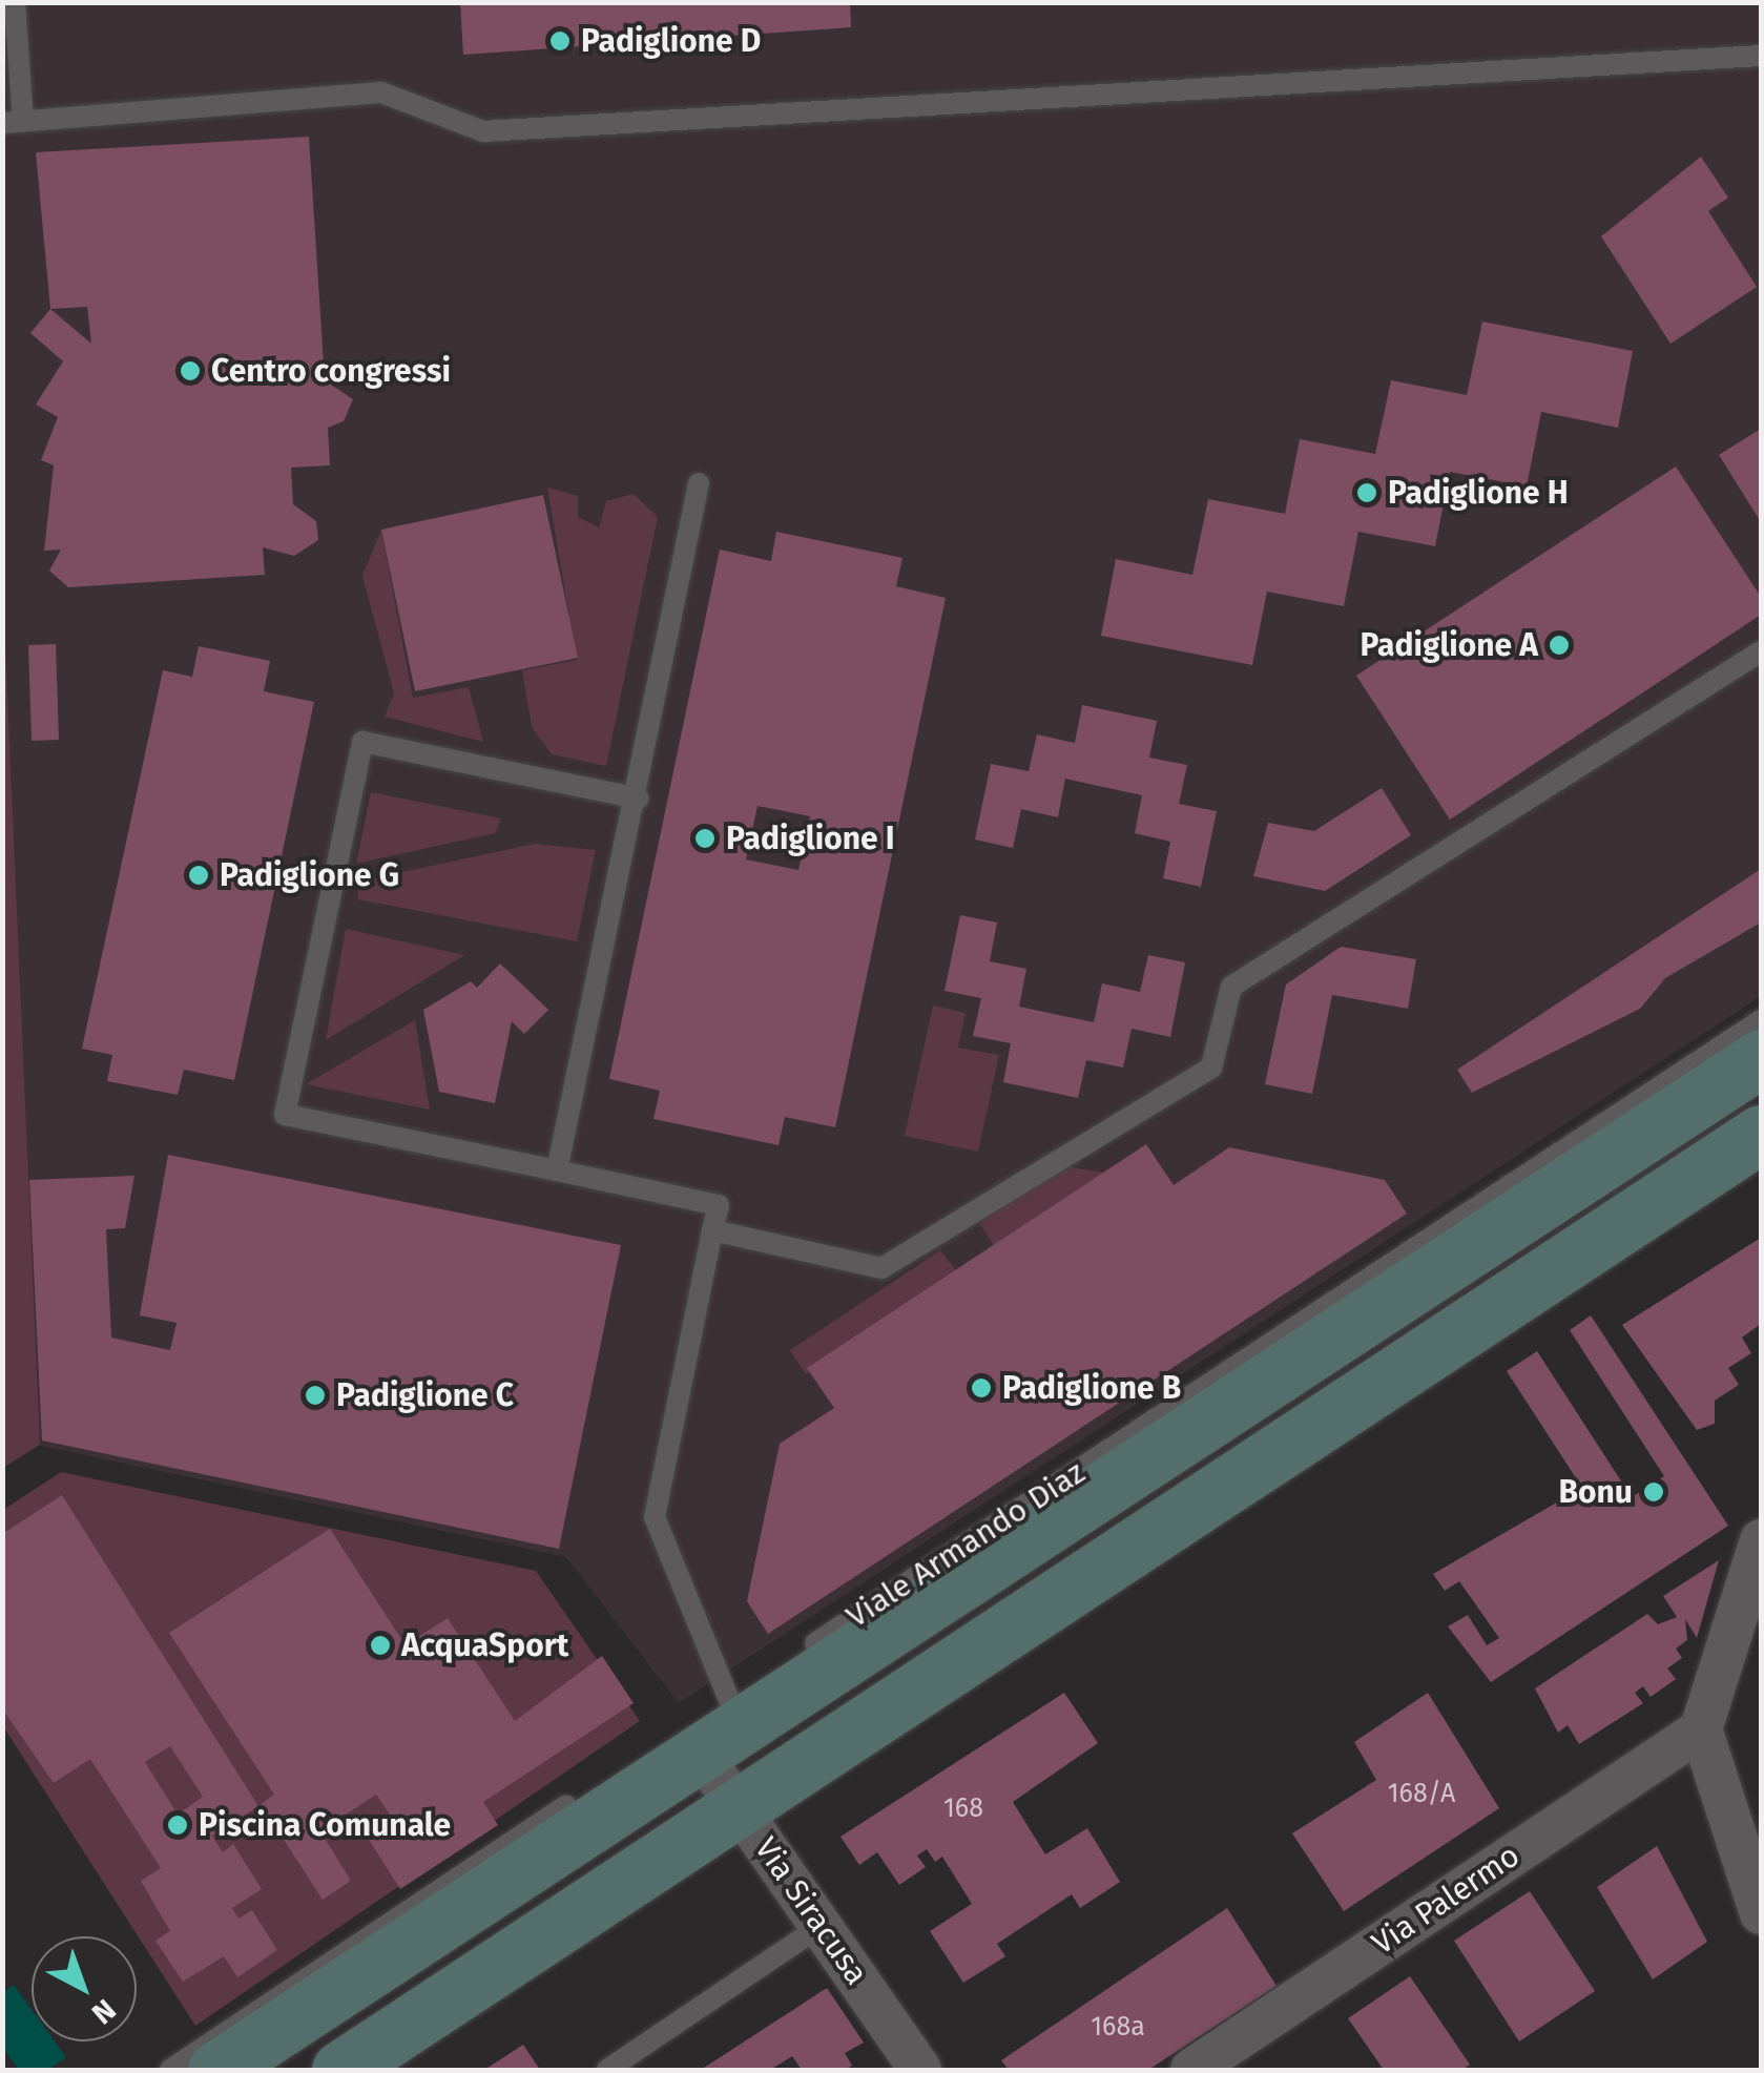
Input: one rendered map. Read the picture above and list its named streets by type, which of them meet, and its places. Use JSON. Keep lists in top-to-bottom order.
{
  "streets": {
    "main road": ["Viale Armando Diaz"],
    "street": ["Via Palermo", "Via Siracusa"]
  },
  "crossings": [
    ["Viale Armando Diaz", "Via Siracusa"]
  ],
  "places": [
    "Padiglione D",
    "Centro congressi",
    "Padiglione H",
    "Padiglione A",
    "Padiglione I",
    "Padiglione G",
    "Padiglione B",
    "Padiglione C",
    "Bonu",
    "AcquaSport",
    "Piscina Comunale"
  ],
  "house_numbers": ["168/A", "168", "168a"],
  "north": "bottom right"
}
